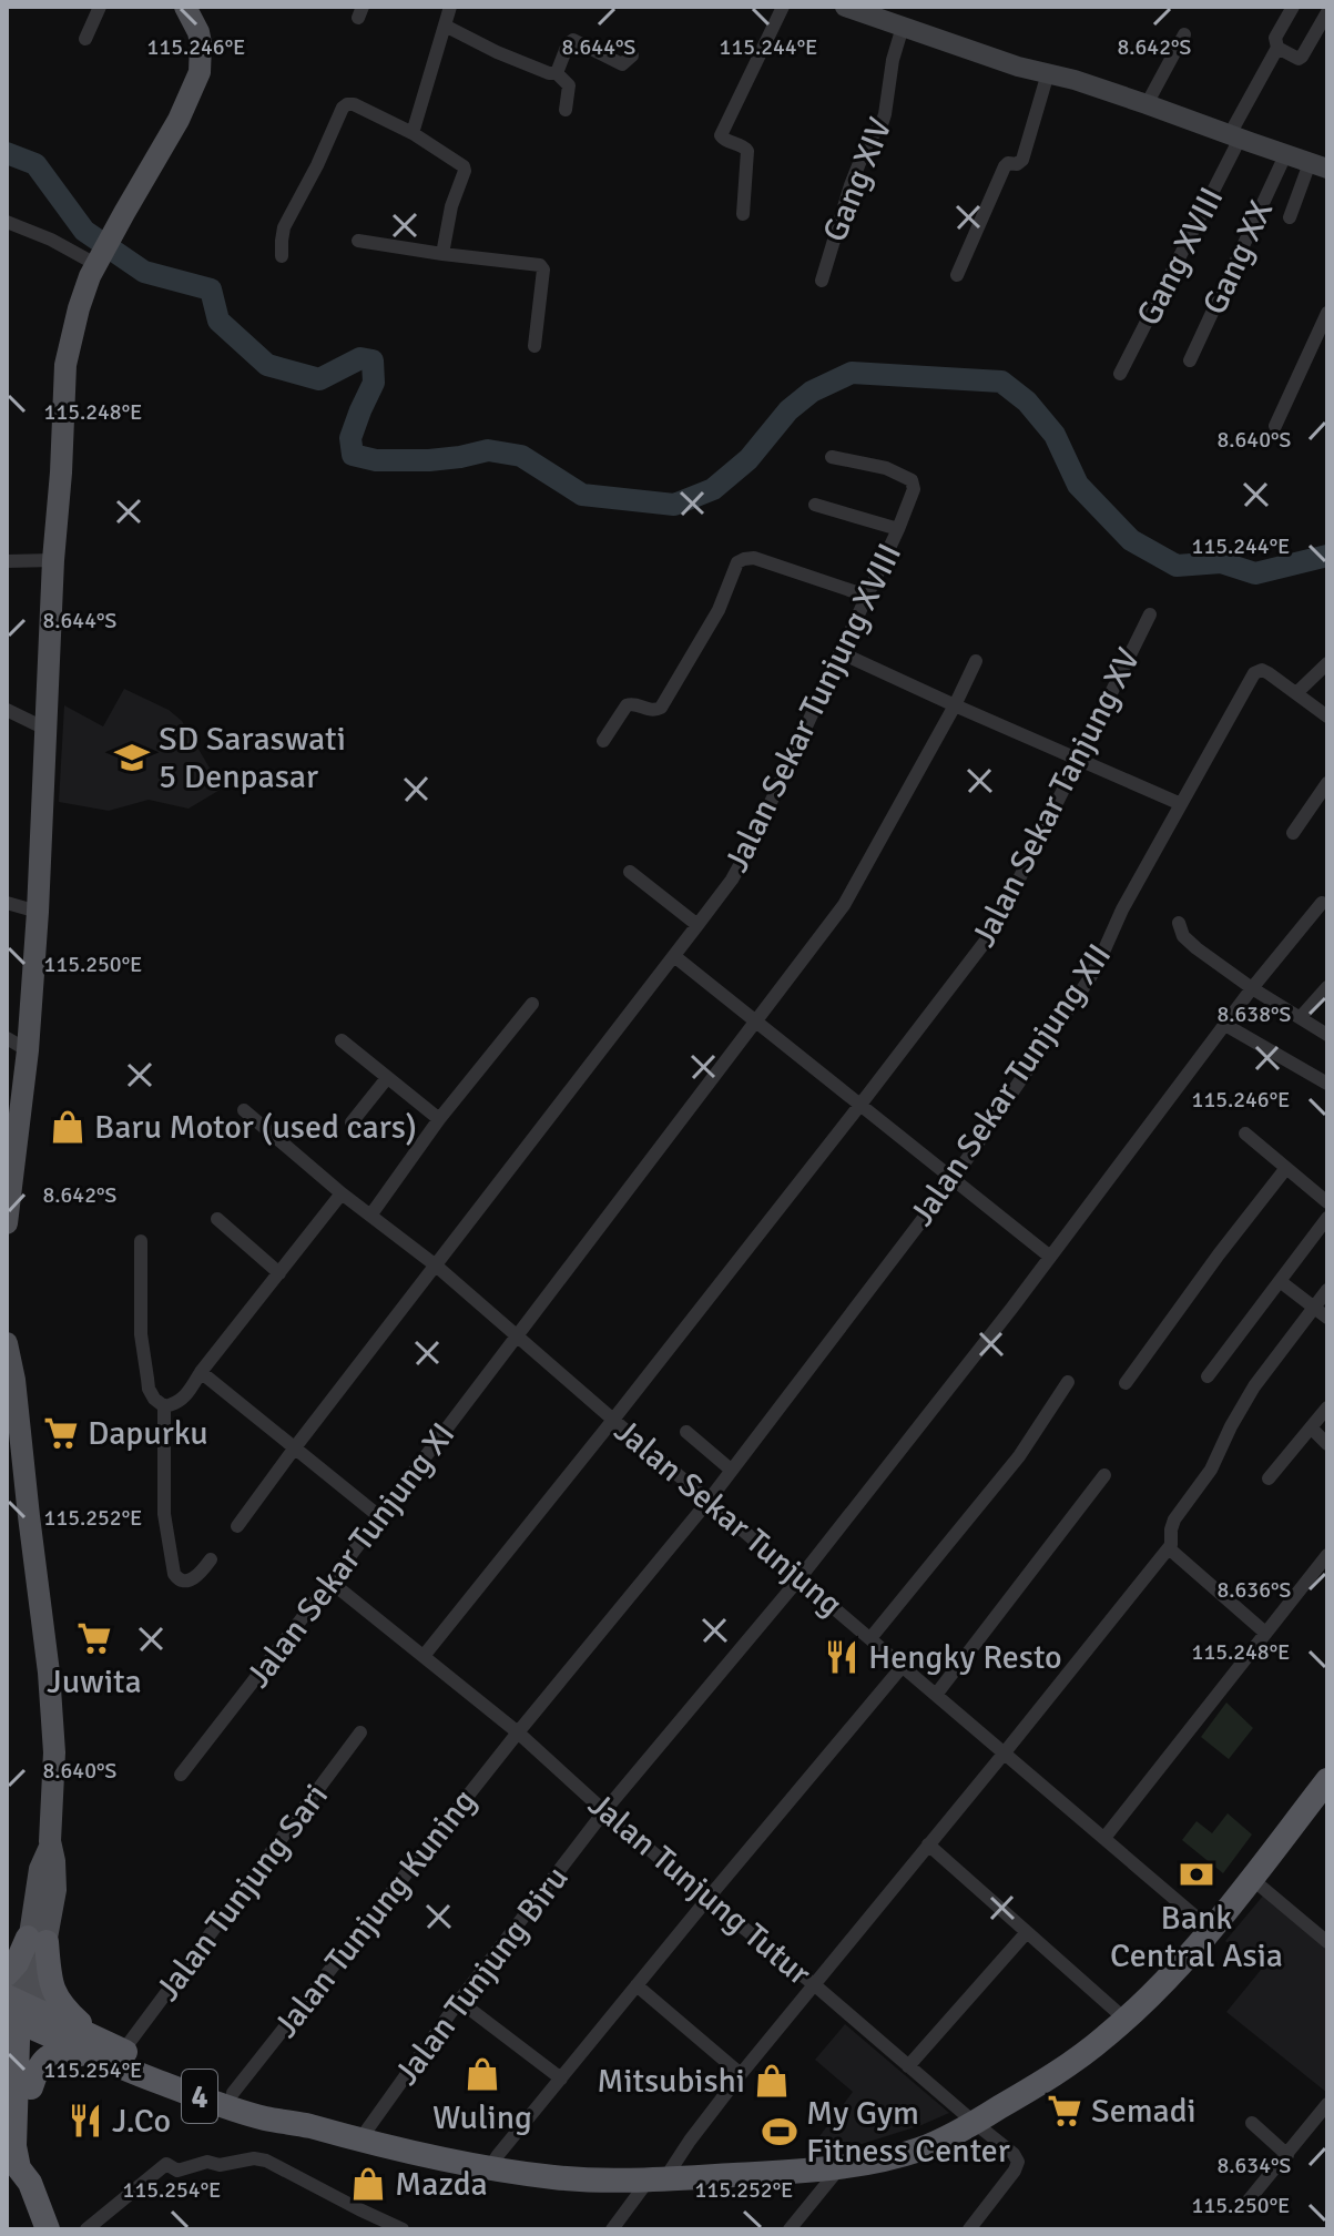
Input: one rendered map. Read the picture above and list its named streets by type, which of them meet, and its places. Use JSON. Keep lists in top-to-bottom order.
{
  "streets": {
    "highway": ["4"],
    "street": [
      "Gang XIV",
      "Gang XVIII",
      "Gang XX",
      "Jalan Sekar Tunjung XVIII",
      "Jalan Sekar Tanjung XV",
      "Jalan Sekar Tunjung XII",
      "Jalan Sekar Tunjung",
      "Jalan Sekar Tunjung XI",
      "Jalan Tunjung Tutur",
      "Jalan Tunjung Sari",
      "Jalan Tunjung Kuning",
      "Jalan Tunjung Biru"
    ]
  },
  "crossings": [
    ["Jalan Sekar Tunjung XVIII", "Jalan Sekar Tunjung"],
    ["Jalan Sekar Tanjung XV", "Jalan Sekar Tunjung"],
    ["Jalan Sekar Tanjung XV", "Jalan Tunjung Tutur"],
    ["Jalan Sekar Tunjung XII", "Jalan Sekar Tunjung"],
    ["Jalan Sekar Tunjung XII", "Jalan Tunjung Kuning"],
    ["Jalan Sekar Tunjung", "Jalan Sekar Tunjung XI"],
    ["Jalan Sekar Tunjung", "Jalan Tunjung Kuning"],
    ["Jalan Sekar Tunjung", "Jalan Tunjung Biru"],
    ["Jalan Sekar Tunjung", "4"],
    ["Jalan Sekar Tunjung XI", "Jalan Tunjung Tutur"],
    ["Jalan Tunjung Tutur", "Jalan Tunjung Kuning"],
    ["Jalan Tunjung Tutur", "Jalan Tunjung Biru"],
    ["Jalan Tunjung Tutur", "4"],
    ["Jalan Tunjung Sari", "4"],
    ["Jalan Tunjung Kuning", "4"],
    ["Jalan Tunjung Biru", "4"]
  ],
  "places": {
    "school or university": ["SD Saraswati 5 Denpasar"],
    "shop": [
      "Baru Motor (used cars)",
      "Wuling",
      "Mitsubishi",
      "Mazda"
    ],
    "supermarket": ["Dapurku", "Juwita", "Semadi"],
    "restaurant": ["Hengky Resto", "J.Co"],
    "bank": ["Bank Central Asia"],
    "sports": ["My Gym Fitness Center"]
  },
  "coordinates": [
    "115.246°E",
    "115.244°E",
    "8.644°S",
    "8.642°S",
    "115.248°E",
    "8.640°S",
    "115.250°E",
    "8.638°S",
    "115.252°E",
    "8.636°S",
    "115.254°E",
    "8.634°S"
  ]
}
